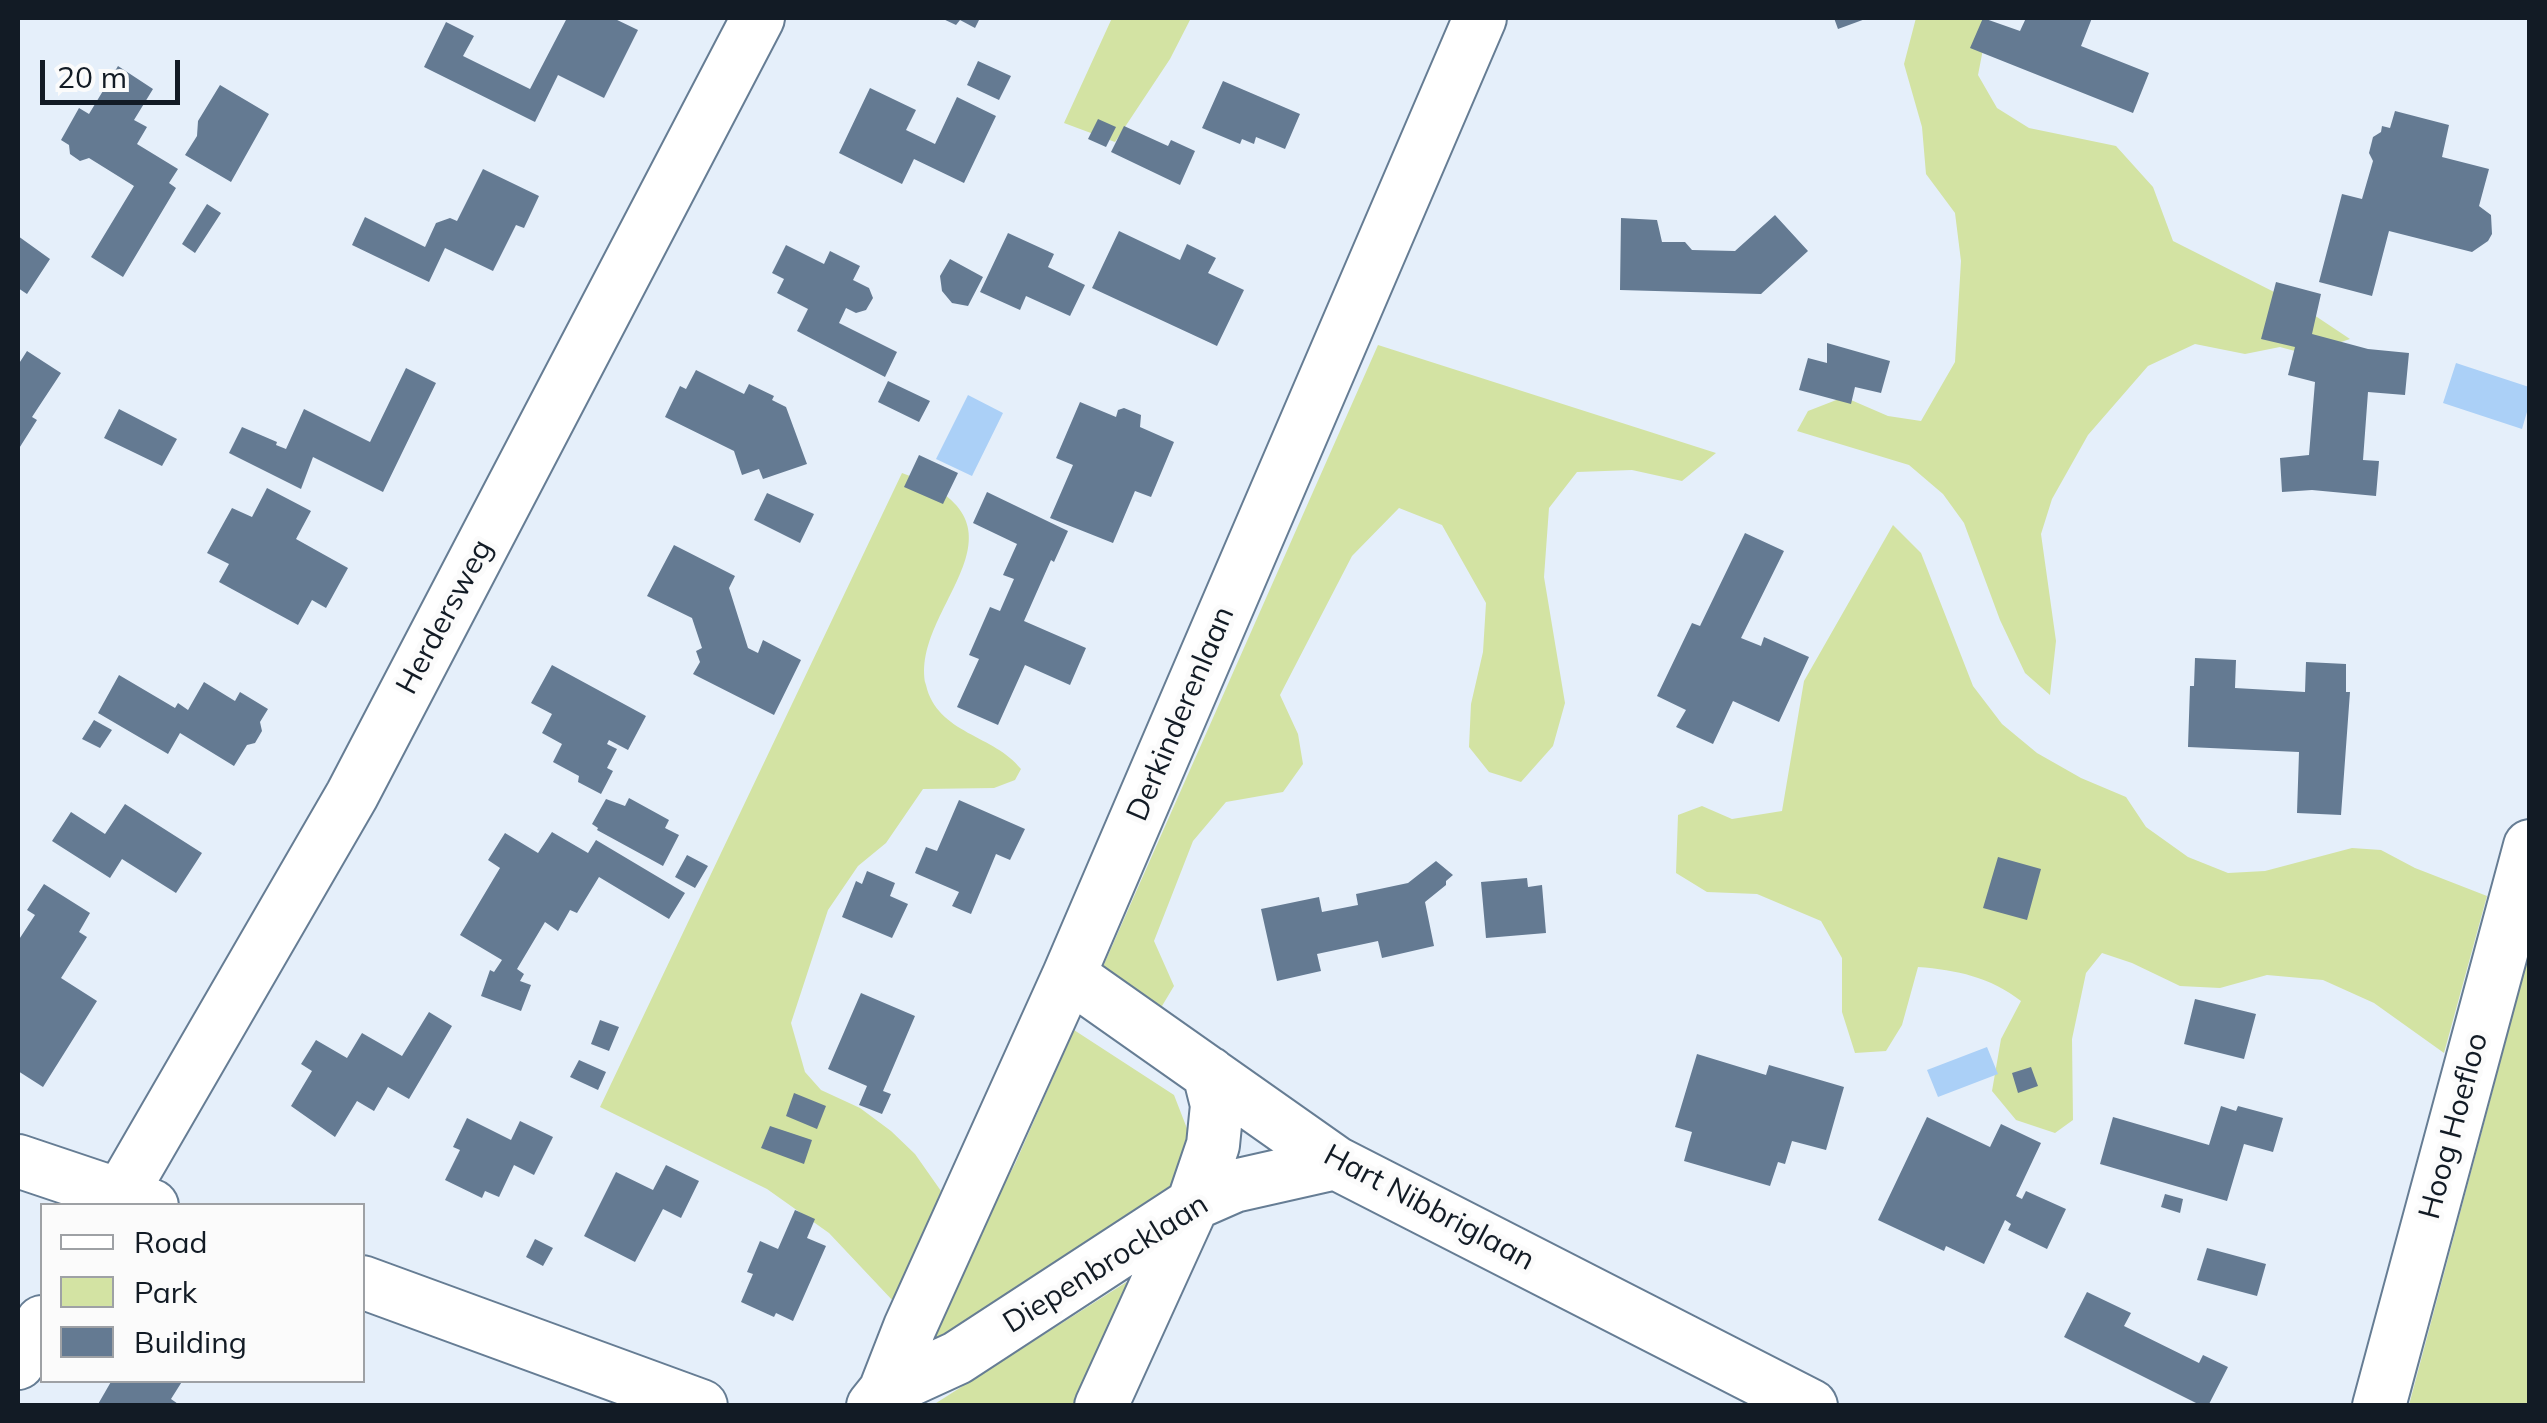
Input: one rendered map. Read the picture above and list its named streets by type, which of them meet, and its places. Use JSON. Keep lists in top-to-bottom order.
{
  "streets": {
    "street": [
      "Herdersweg",
      "Derkinderenlaan",
      "Hoog Hoefloo",
      "Hart Nibbriglaan",
      "Diepenbrocklaan"
    ]
  },
  "crossings": [
    ["Derkinderenlaan", "Hart Nibbriglaan"],
    ["Derkinderenlaan", "Diepenbrocklaan"],
    ["Hart Nibbriglaan", "Diepenbrocklaan"]
  ],
  "legend": ["Road", "Park", "Building"],
  "scale_bar": "20 m"
}
